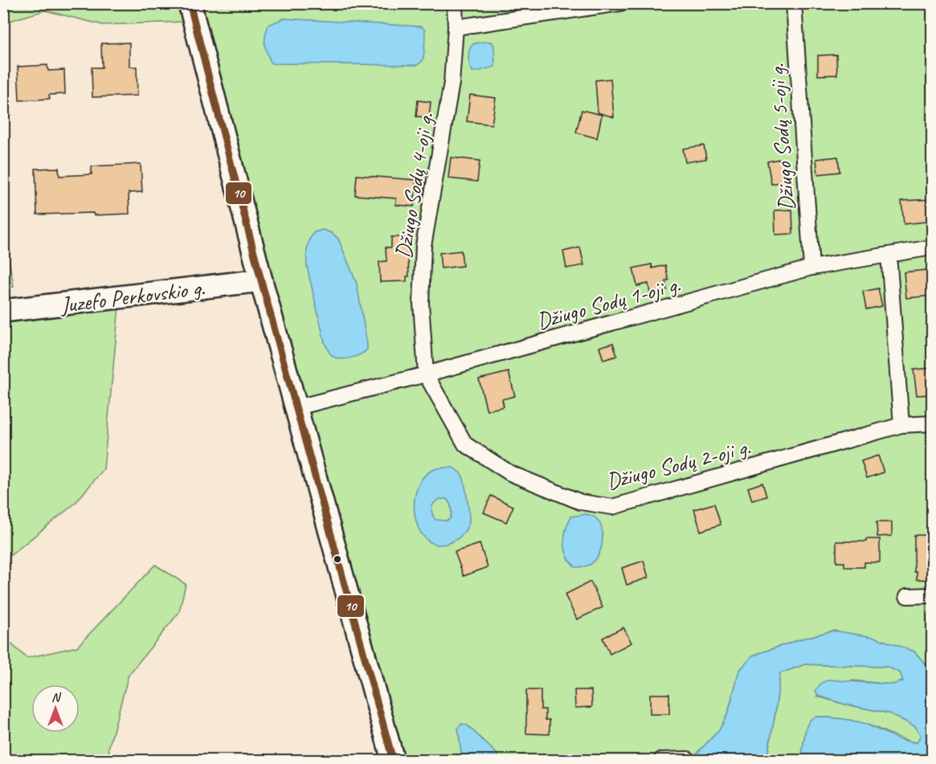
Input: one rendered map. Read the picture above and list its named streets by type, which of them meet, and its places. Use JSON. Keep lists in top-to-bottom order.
{
  "streets": {
    "main road": ["Juzefo Perkovskio g."],
    "street": [
      "Džiugo Sodų 5-oji g.",
      "Džiugo Sodų 4-oji g.",
      "Džiugo Sodų 1-oji g.",
      "Džiugo Sodų 2-oji g."
    ]
  },
  "crossings": [
    ["Džiugo Sodų 5-oji g.", "Džiugo Sodų 1-oji g."],
    ["Džiugo Sodų 4-oji g.", "Džiugo Sodų 1-oji g."],
    ["Džiugo Sodų 4-oji g.", "Džiugo Sodų 2-oji g."],
    ["Džiugo Sodų 1-oji g.", "Džiugo Sodų 2-oji g."]
  ],
  "lines": ["transit line 10"],
  "north": "top"
}
